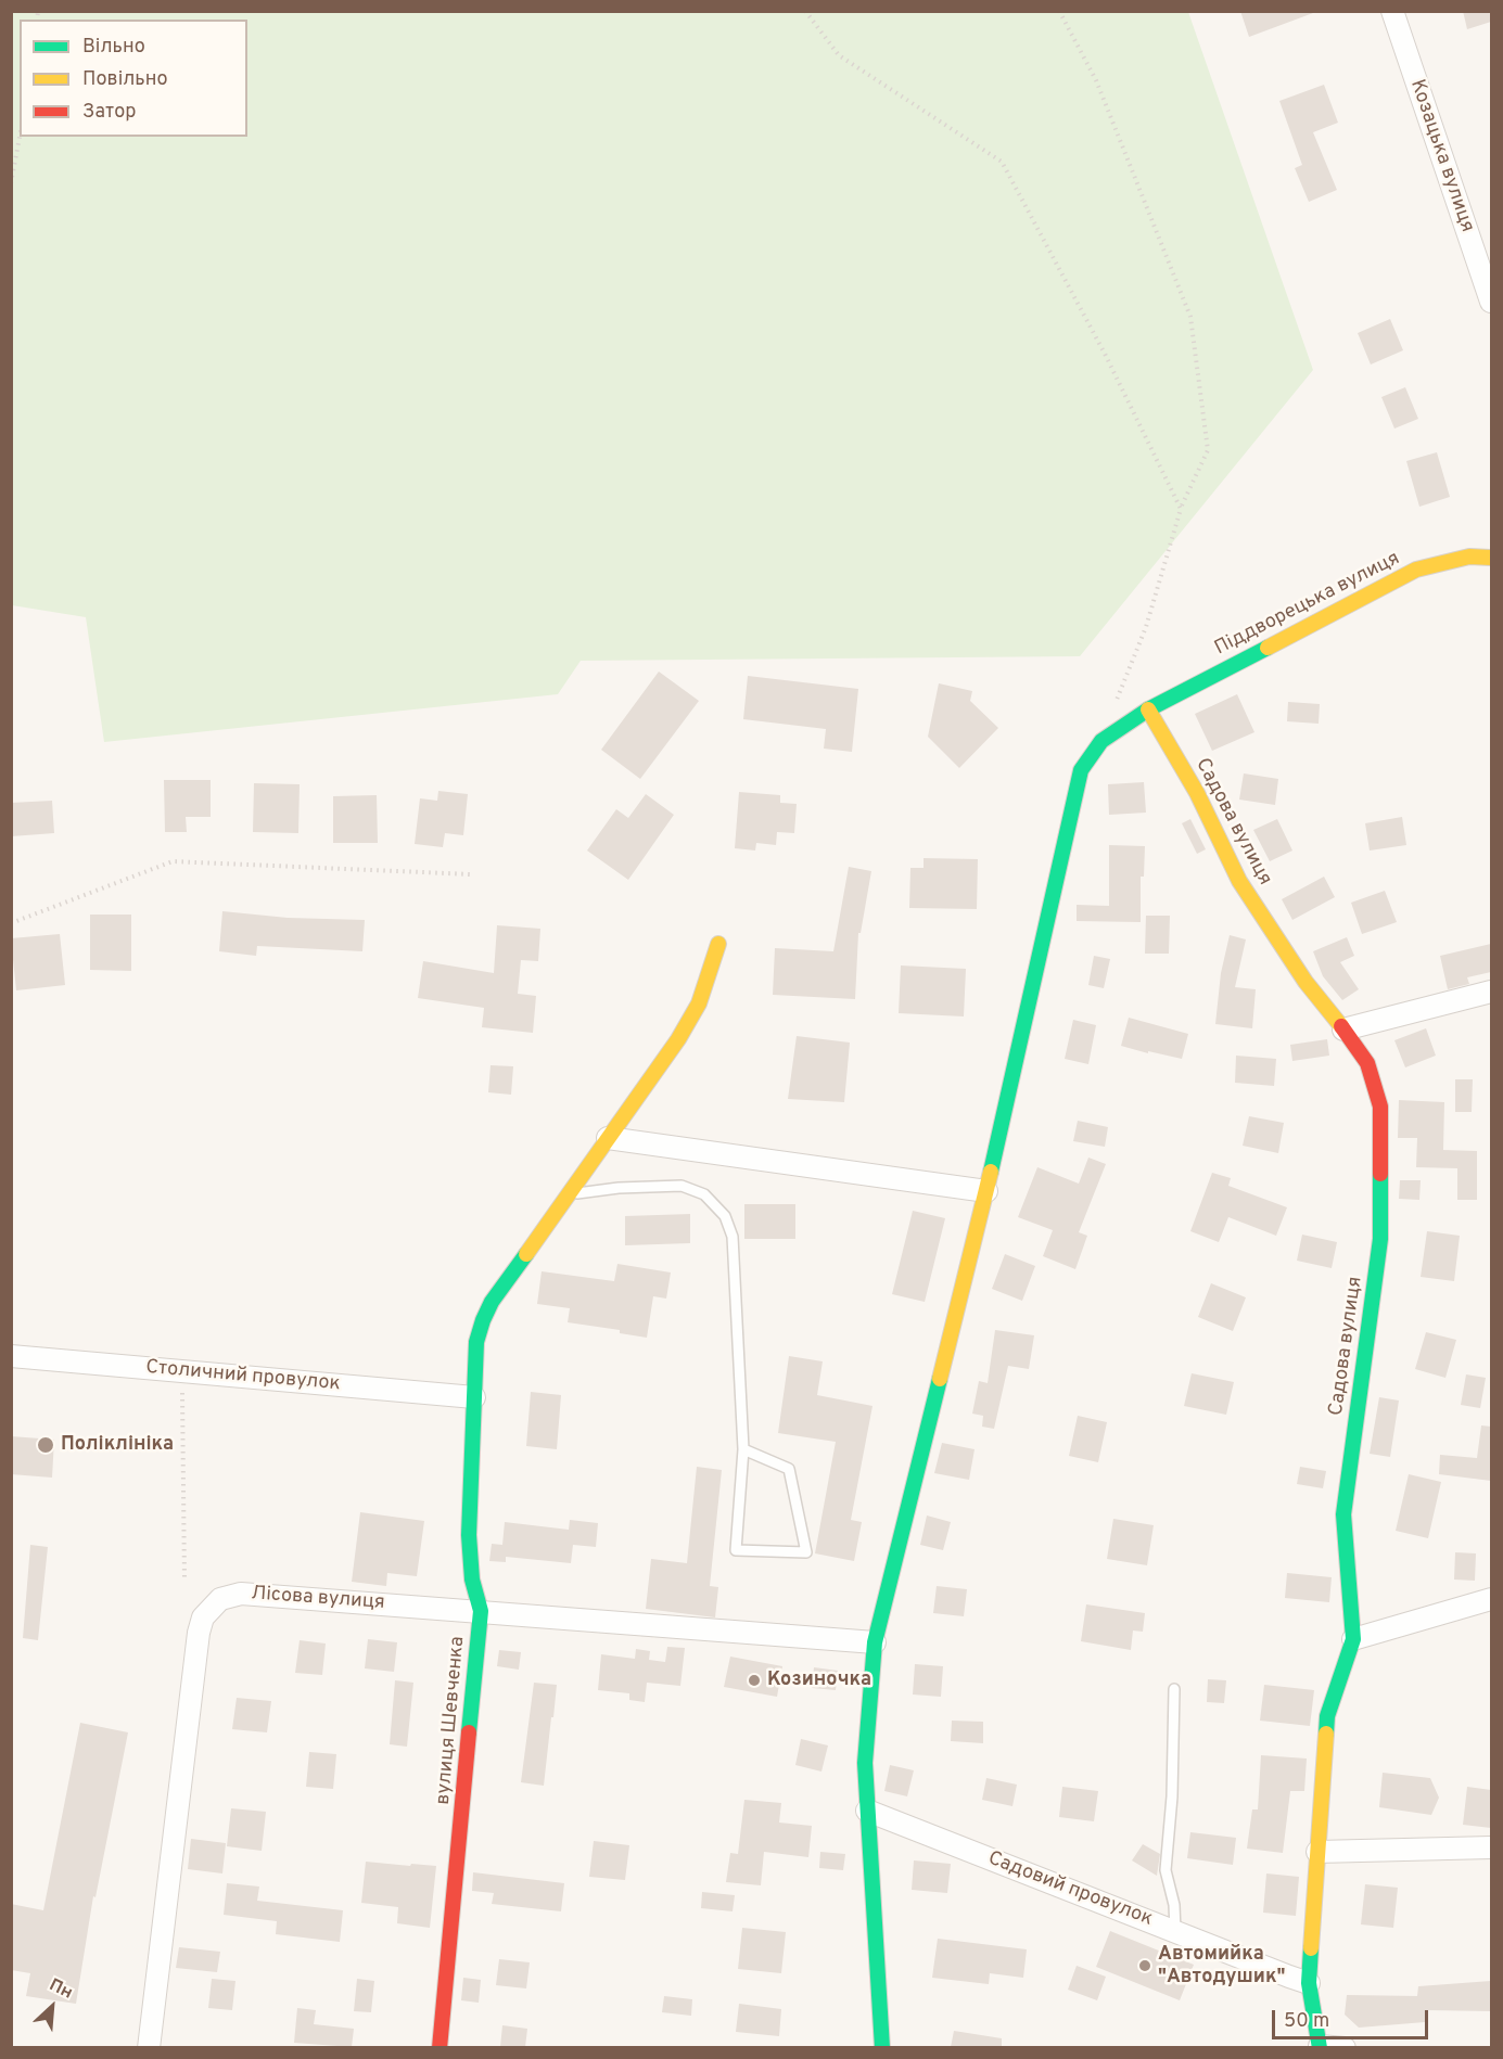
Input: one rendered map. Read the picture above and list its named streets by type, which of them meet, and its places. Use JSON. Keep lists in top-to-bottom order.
{
  "streets": {
    "street": [
      "Козацька вулиця",
      "Піддворецька вулиця",
      "Садова вулиця",
      "Столичний провулок",
      "Лісова вулиця",
      "вулиця Шевченка",
      "Садовий провулок"
    ]
  },
  "crossings": [
    ["Піддворецька вулиця", "Садова вулиця"],
    ["Піддворецька вулиця", "Лісова вулиця"],
    ["Піддворецька вулиця", "Садовий провулок"],
    ["Садова вулиця", "Садовий провулок"],
    ["Столичний провулок", "вулиця Шевченка"],
    ["Лісова вулиця", "вулиця Шевченка"]
  ],
  "places": ["Поліклініка", "Козиночка", "Автомийка \"Автодушик\""],
  "legend": ["Вільно", "Повільно", "Затор"],
  "scale_bar": "50 m",
  "north": "top right"
}
